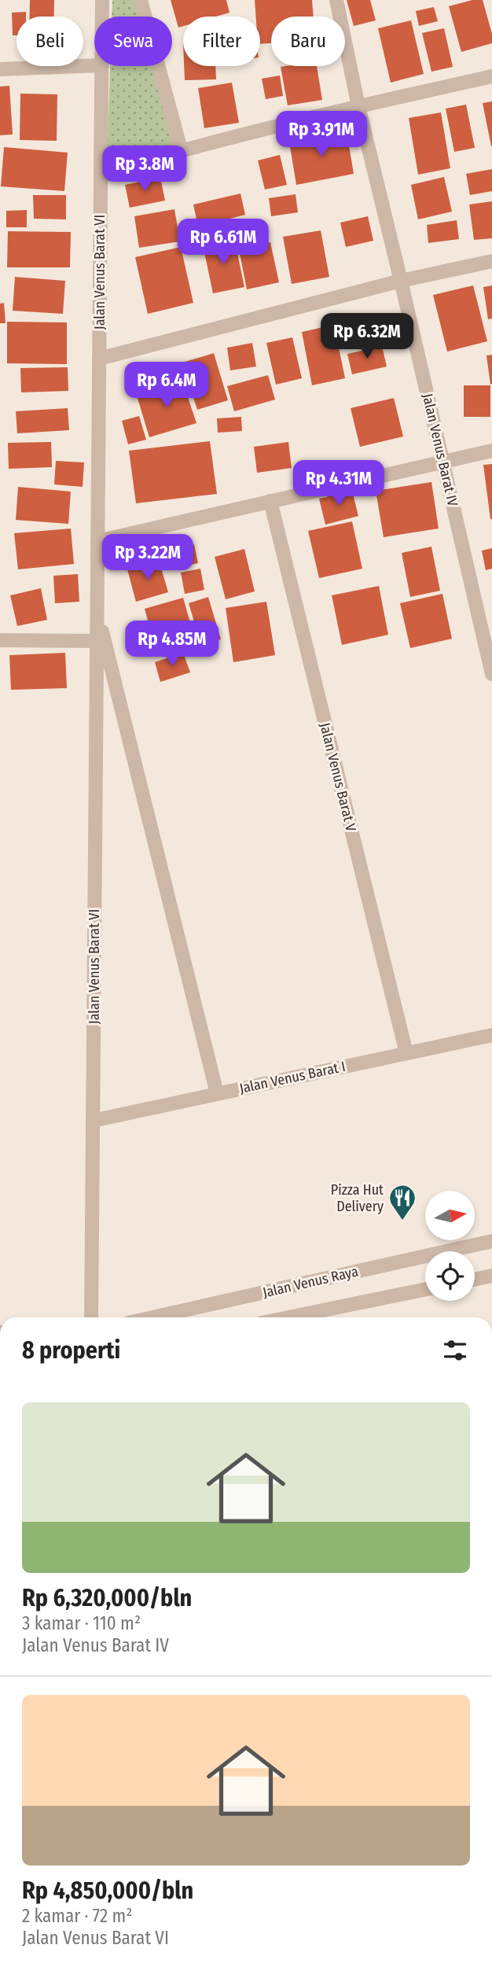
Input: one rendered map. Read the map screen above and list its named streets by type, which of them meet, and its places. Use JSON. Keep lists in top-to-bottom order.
{
  "streets": {
    "street": [
      "Jalan Venus Barat VI",
      "Jalan Venus Barat IV",
      "Jalan Venus Barat V",
      "Jalan Venus Barat I",
      "Jalan Venus Raya"
    ]
  },
  "crossings": [
    ["Jalan Venus Barat VI", "Jalan Venus Barat I"],
    ["Jalan Venus Barat V", "Jalan Venus Barat I"]
  ],
  "places": {
    "restaurant": ["Pizza Hut Delivery"]
  },
  "north": "right",
  "page": {
    "chip": [
      "Beli",
      "Sewa",
      "Filter",
      "Baru"
    ],
    "price": [
      "Rp 3.91M",
      "Rp 3.8M",
      "Rp 6.61M",
      "Rp 6.32M",
      "Rp 6.4M",
      "Rp 4.31M",
      "Rp 3.22M",
      "Rp 4.85M"
    ],
    "heading": "8 properti",
    "list": [
      {
        "name": "Rp 6,320,000/bln",
        "note": "3 kamar · 110 m² · Jalan Venus Barat IV"
      },
      {
        "name": "Rp 4,850,000/bln",
        "note": "2 kamar · 72 m² · Jalan Venus Barat VI"
      }
    ]
  }
}
